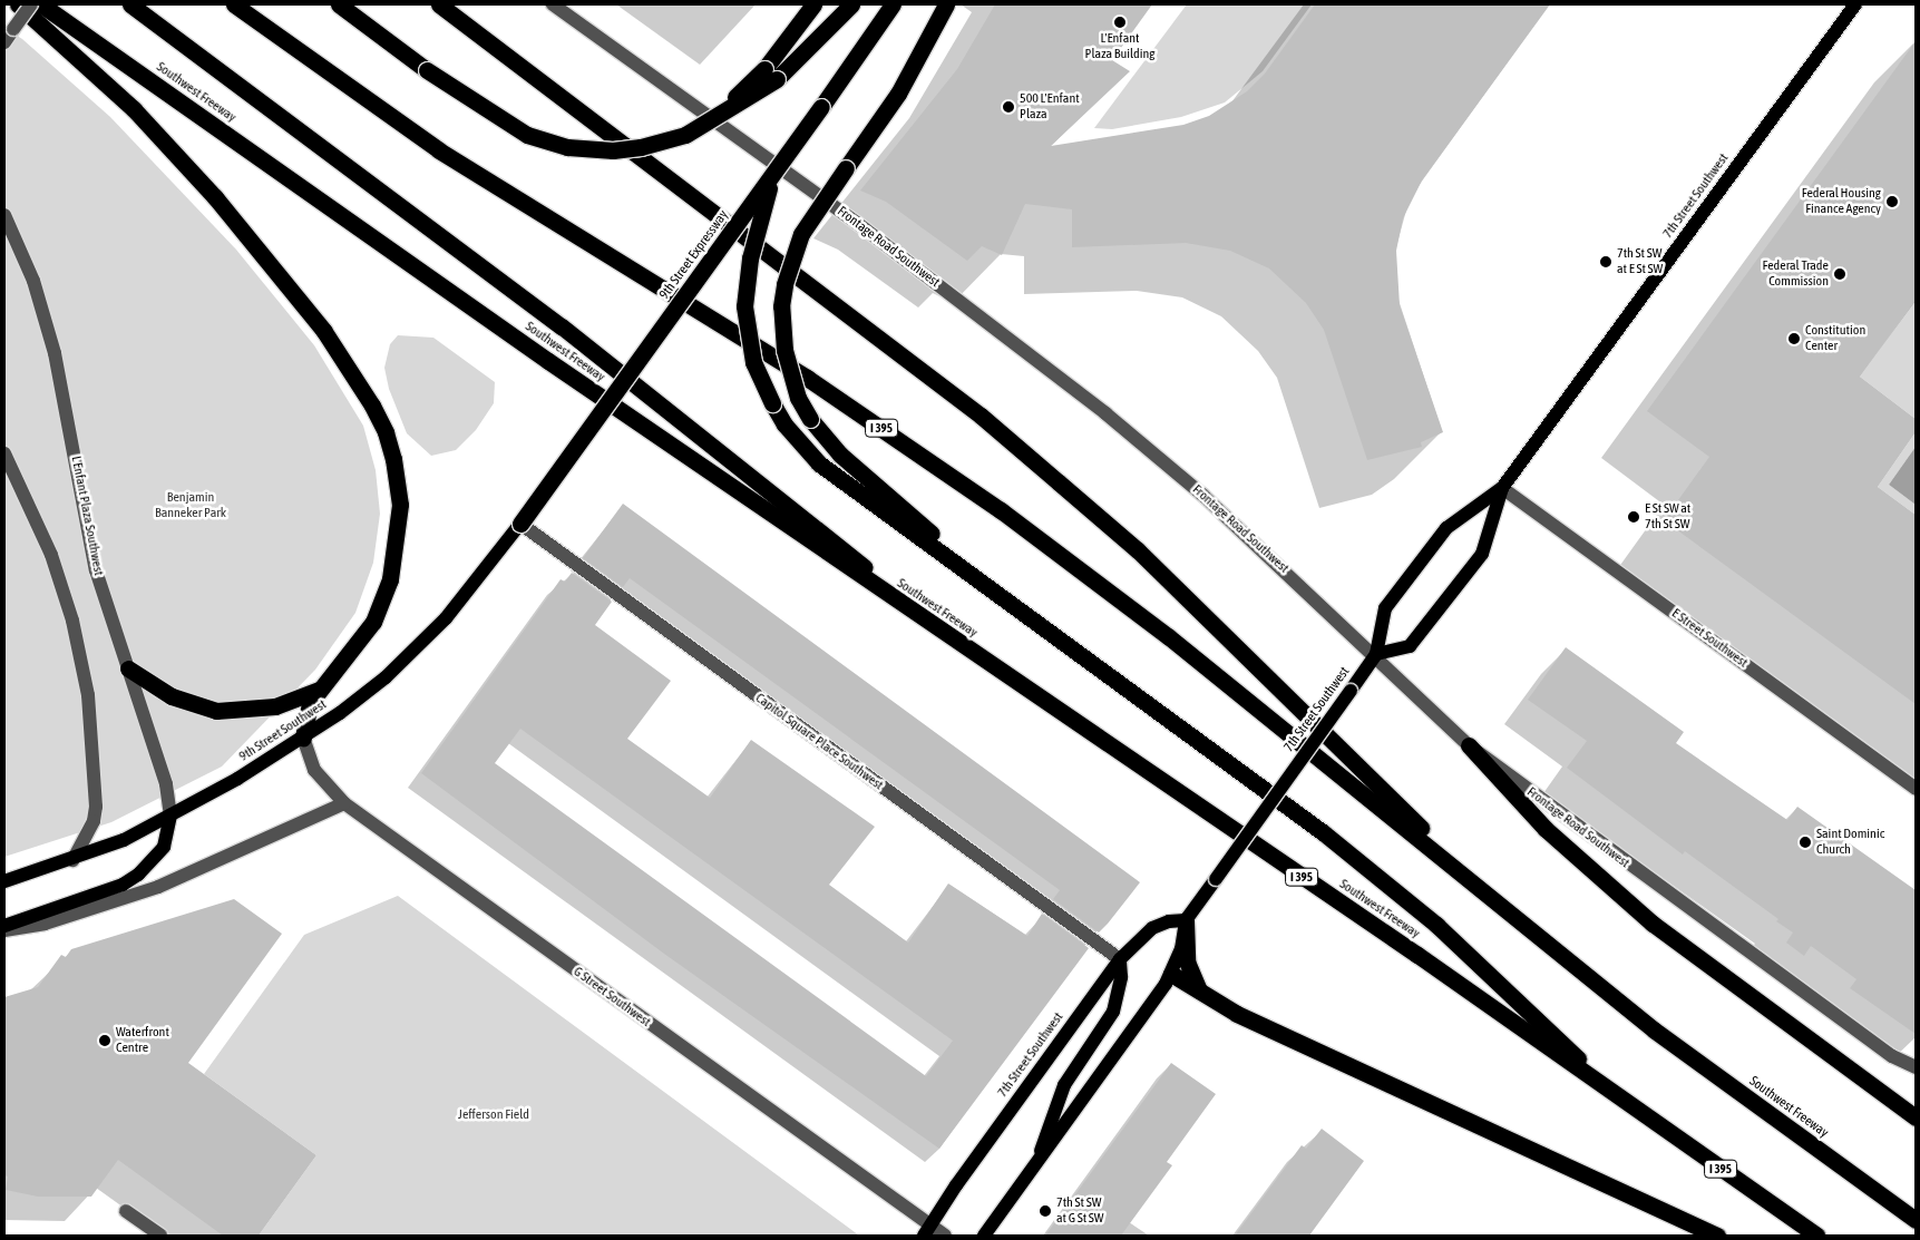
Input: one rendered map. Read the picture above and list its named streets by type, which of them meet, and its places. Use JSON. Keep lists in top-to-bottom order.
{
  "streets": {
    "highway": ["Southwest Freeway", "9th Street Expressway", "I 395"],
    "main road": ["7th Street Southwest", "9th Street Southwest"],
    "street": [
      "Frontage Road Southwest",
      "L'Enfant Plaza Southwest",
      "E Street Southwest",
      "Capitol Square Place Southwest",
      "G Street Southwest"
    ]
  },
  "crossings": [
    ["7th Street Southwest", "Frontage Road Southwest"],
    ["7th Street Southwest", "E Street Southwest"],
    ["7th Street Southwest", "Capitol Square Place Southwest"],
    ["7th Street Southwest", "G Street Southwest"],
    ["9th Street Expressway", "9th Street Southwest"],
    ["9th Street Expressway", "Capitol Square Place Southwest"],
    ["L'Enfant Plaza Southwest", "9th Street Southwest"],
    ["9th Street Southwest", "Capitol Square Place Southwest"],
    ["9th Street Southwest", "G Street Southwest"]
  ],
  "parks": ["Benjamin Banneker Park", "Jefferson Field"],
  "places": [
    "L'Enfant Plaza Building",
    "500 L'Enfant Plaza",
    "Federal Housing Finance Agency",
    "7th St SW at E St SW",
    "Federal Trade Commission",
    "Constitution Center",
    "E St SW at 7th St SW",
    "Saint Dominic Church",
    "Waterfront Centre",
    "7th St SW at G St SW"
  ]
}
